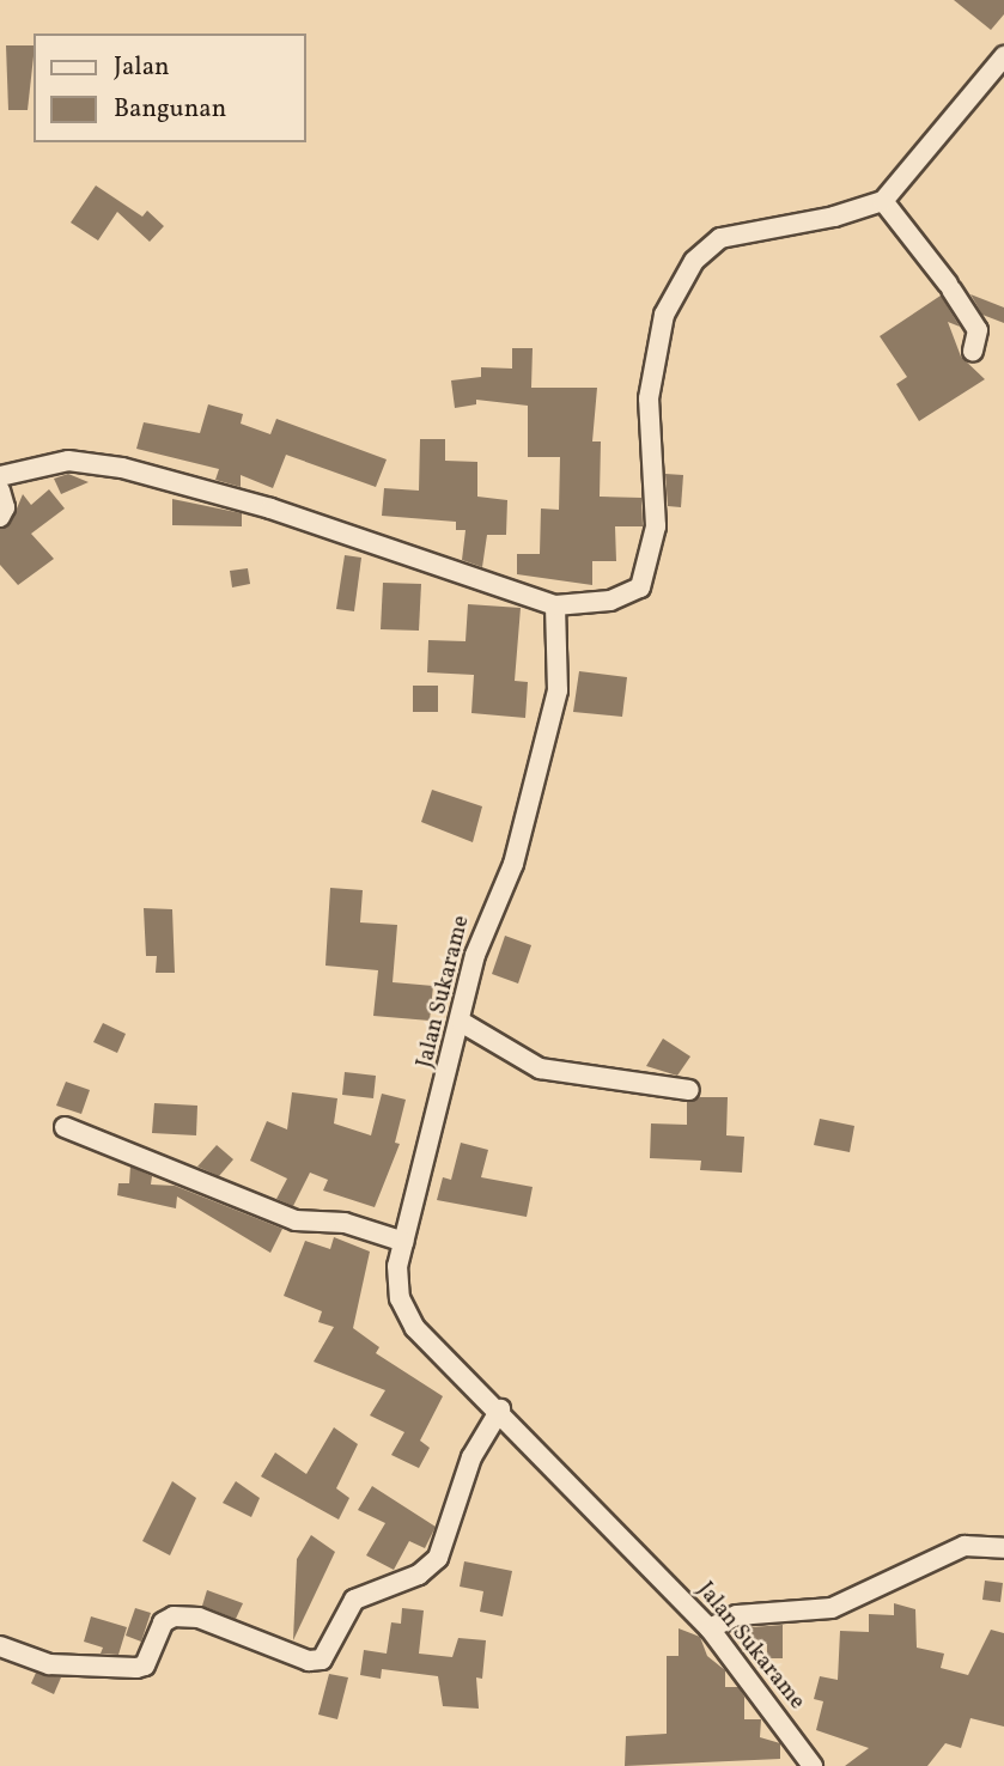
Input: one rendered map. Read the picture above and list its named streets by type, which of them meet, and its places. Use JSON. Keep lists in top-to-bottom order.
{
  "streets": {
    "street": ["Jalan Sukarame"]
  },
  "legend": ["Jalan", "Bangunan"]
}
